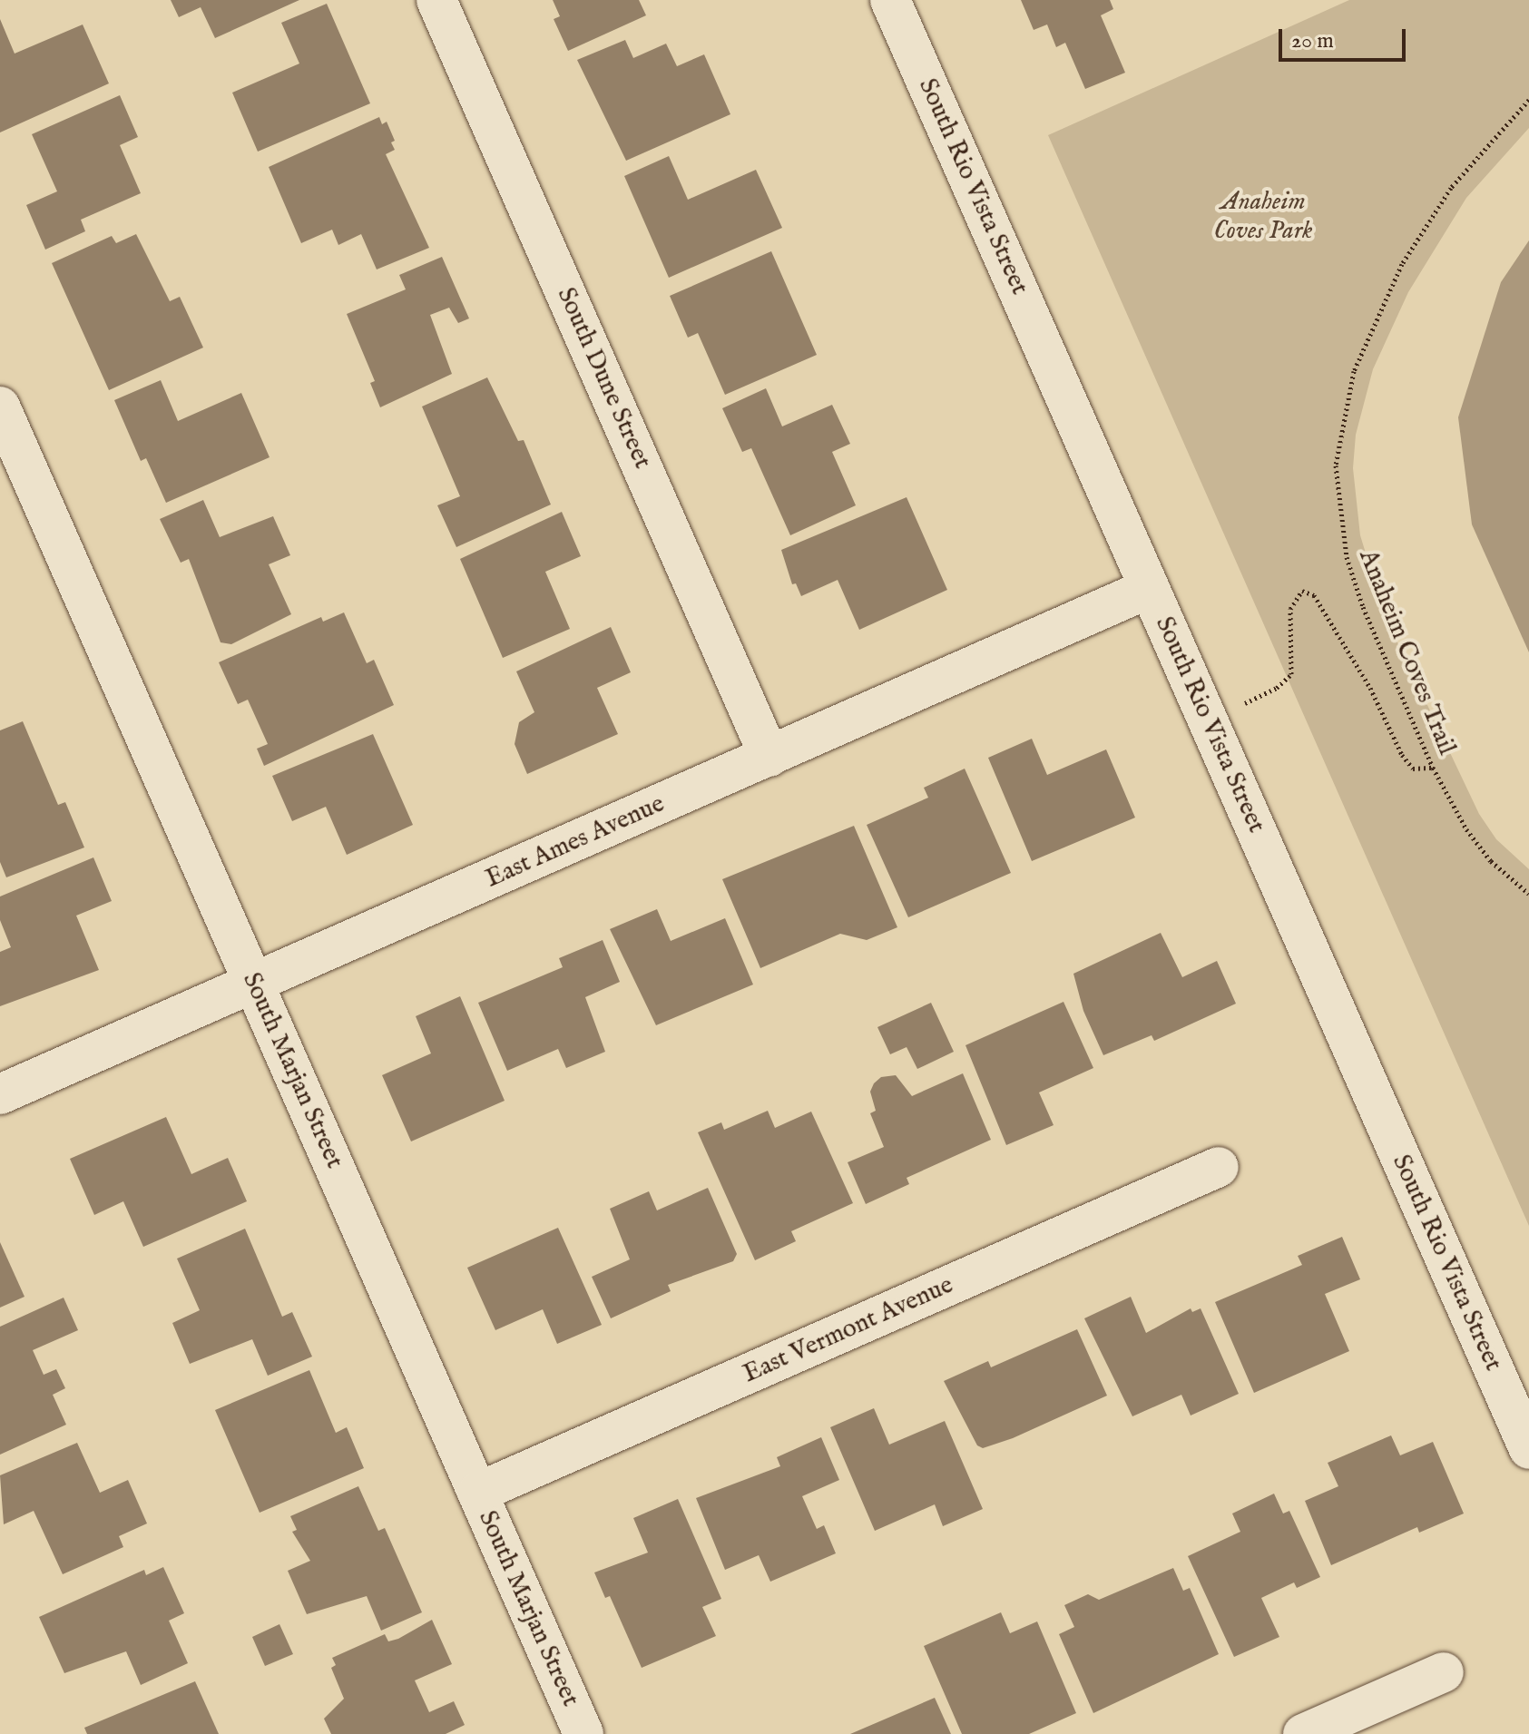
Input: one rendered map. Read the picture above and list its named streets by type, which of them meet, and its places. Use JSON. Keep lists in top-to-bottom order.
{
  "streets": {
    "street": [
      "South Rio Vista Street",
      "South Dune Street",
      "East Ames Avenue",
      "South Marjan Street",
      "East Vermont Avenue"
    ],
    "path": ["Anaheim Coves Trail"]
  },
  "crossings": [
    ["South Rio Vista Street", "East Ames Avenue"],
    ["South Dune Street", "East Ames Avenue"],
    ["East Ames Avenue", "South Marjan Street"],
    ["South Marjan Street", "East Vermont Avenue"]
  ],
  "parks": ["Anaheim Coves Park"],
  "scale_bar": "20 m"
}
